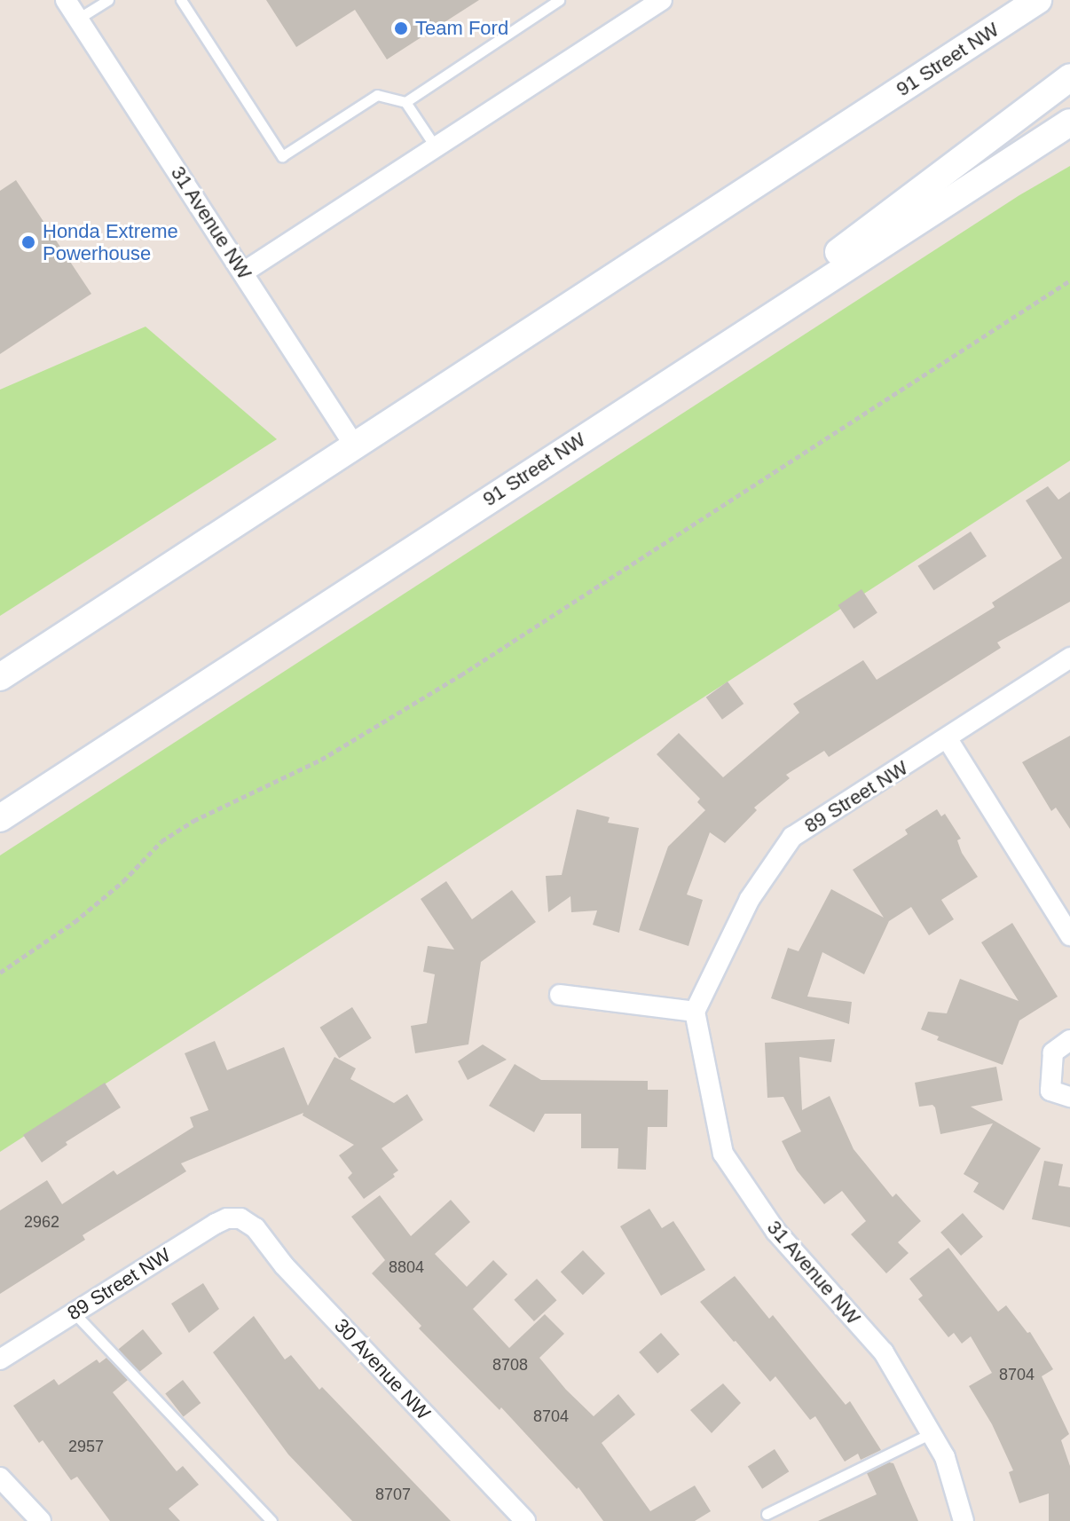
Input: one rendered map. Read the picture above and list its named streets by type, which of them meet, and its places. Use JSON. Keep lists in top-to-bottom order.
{
  "streets": {
    "main road": ["91 Street NW"],
    "street": ["31 Avenue NW", "89 Street NW", "30 Avenue NW"]
  },
  "crossings": [
    ["91 Street NW", "31 Avenue NW"],
    ["31 Avenue NW", "89 Street NW"],
    ["89 Street NW", "30 Avenue NW"]
  ],
  "places": ["Team Ford", "Honda Extreme Powerhouse"],
  "house_numbers": [
    "2962",
    "8804",
    "8708",
    "8704",
    "8704",
    "2957",
    "8707"
  ]
}
